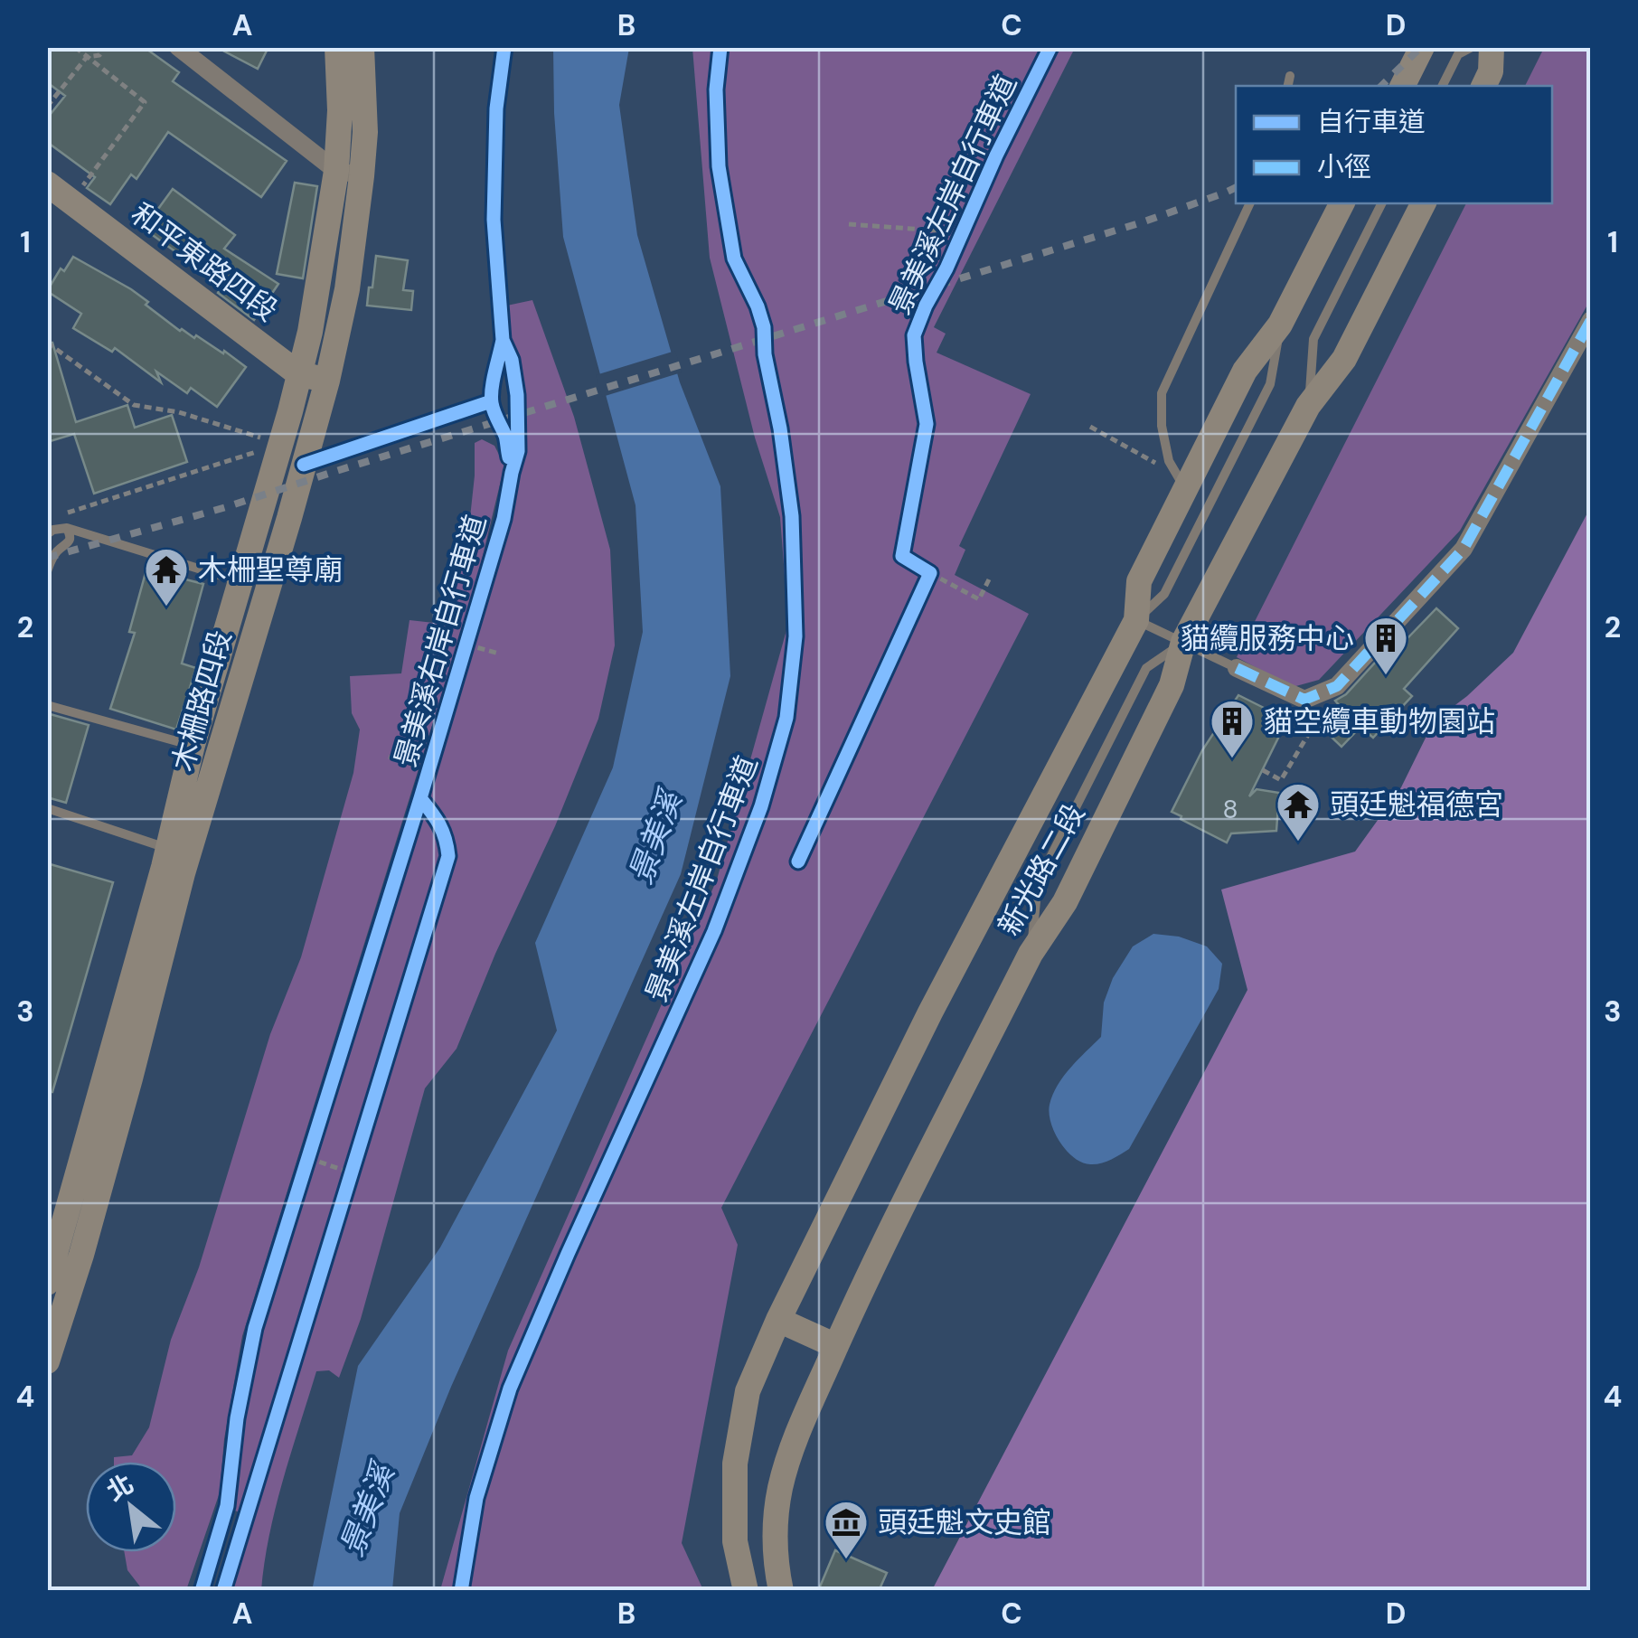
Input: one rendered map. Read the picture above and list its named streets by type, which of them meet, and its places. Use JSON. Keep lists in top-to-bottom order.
{
  "streets": {
    "street": ["和平東路四段", "木柵路四段", "新光路二段"],
    "cycle path": ["景美溪左岸自行車道", "景美溪右岸自行車道"]
  },
  "crossings": [
    ["和平東路四段", "木柵路四段"]
  ],
  "water": ["景美溪"],
  "places": {
    "temple": ["木柵聖尊廟", "頭廷魁福德宮"],
    "building": ["貓纜服務中心", "貓空纜車動物園站"],
    "museum": ["頭廷魁文史館"]
  },
  "house_numbers": ["8"],
  "legend": ["自行車道", "小徑"],
  "north": "top left",
  "grid": {
    "columns": [
      "A",
      "B",
      "C",
      "D"
    ],
    "rows": [
      "1",
      "2",
      "3",
      "4"
    ]
  }
}
